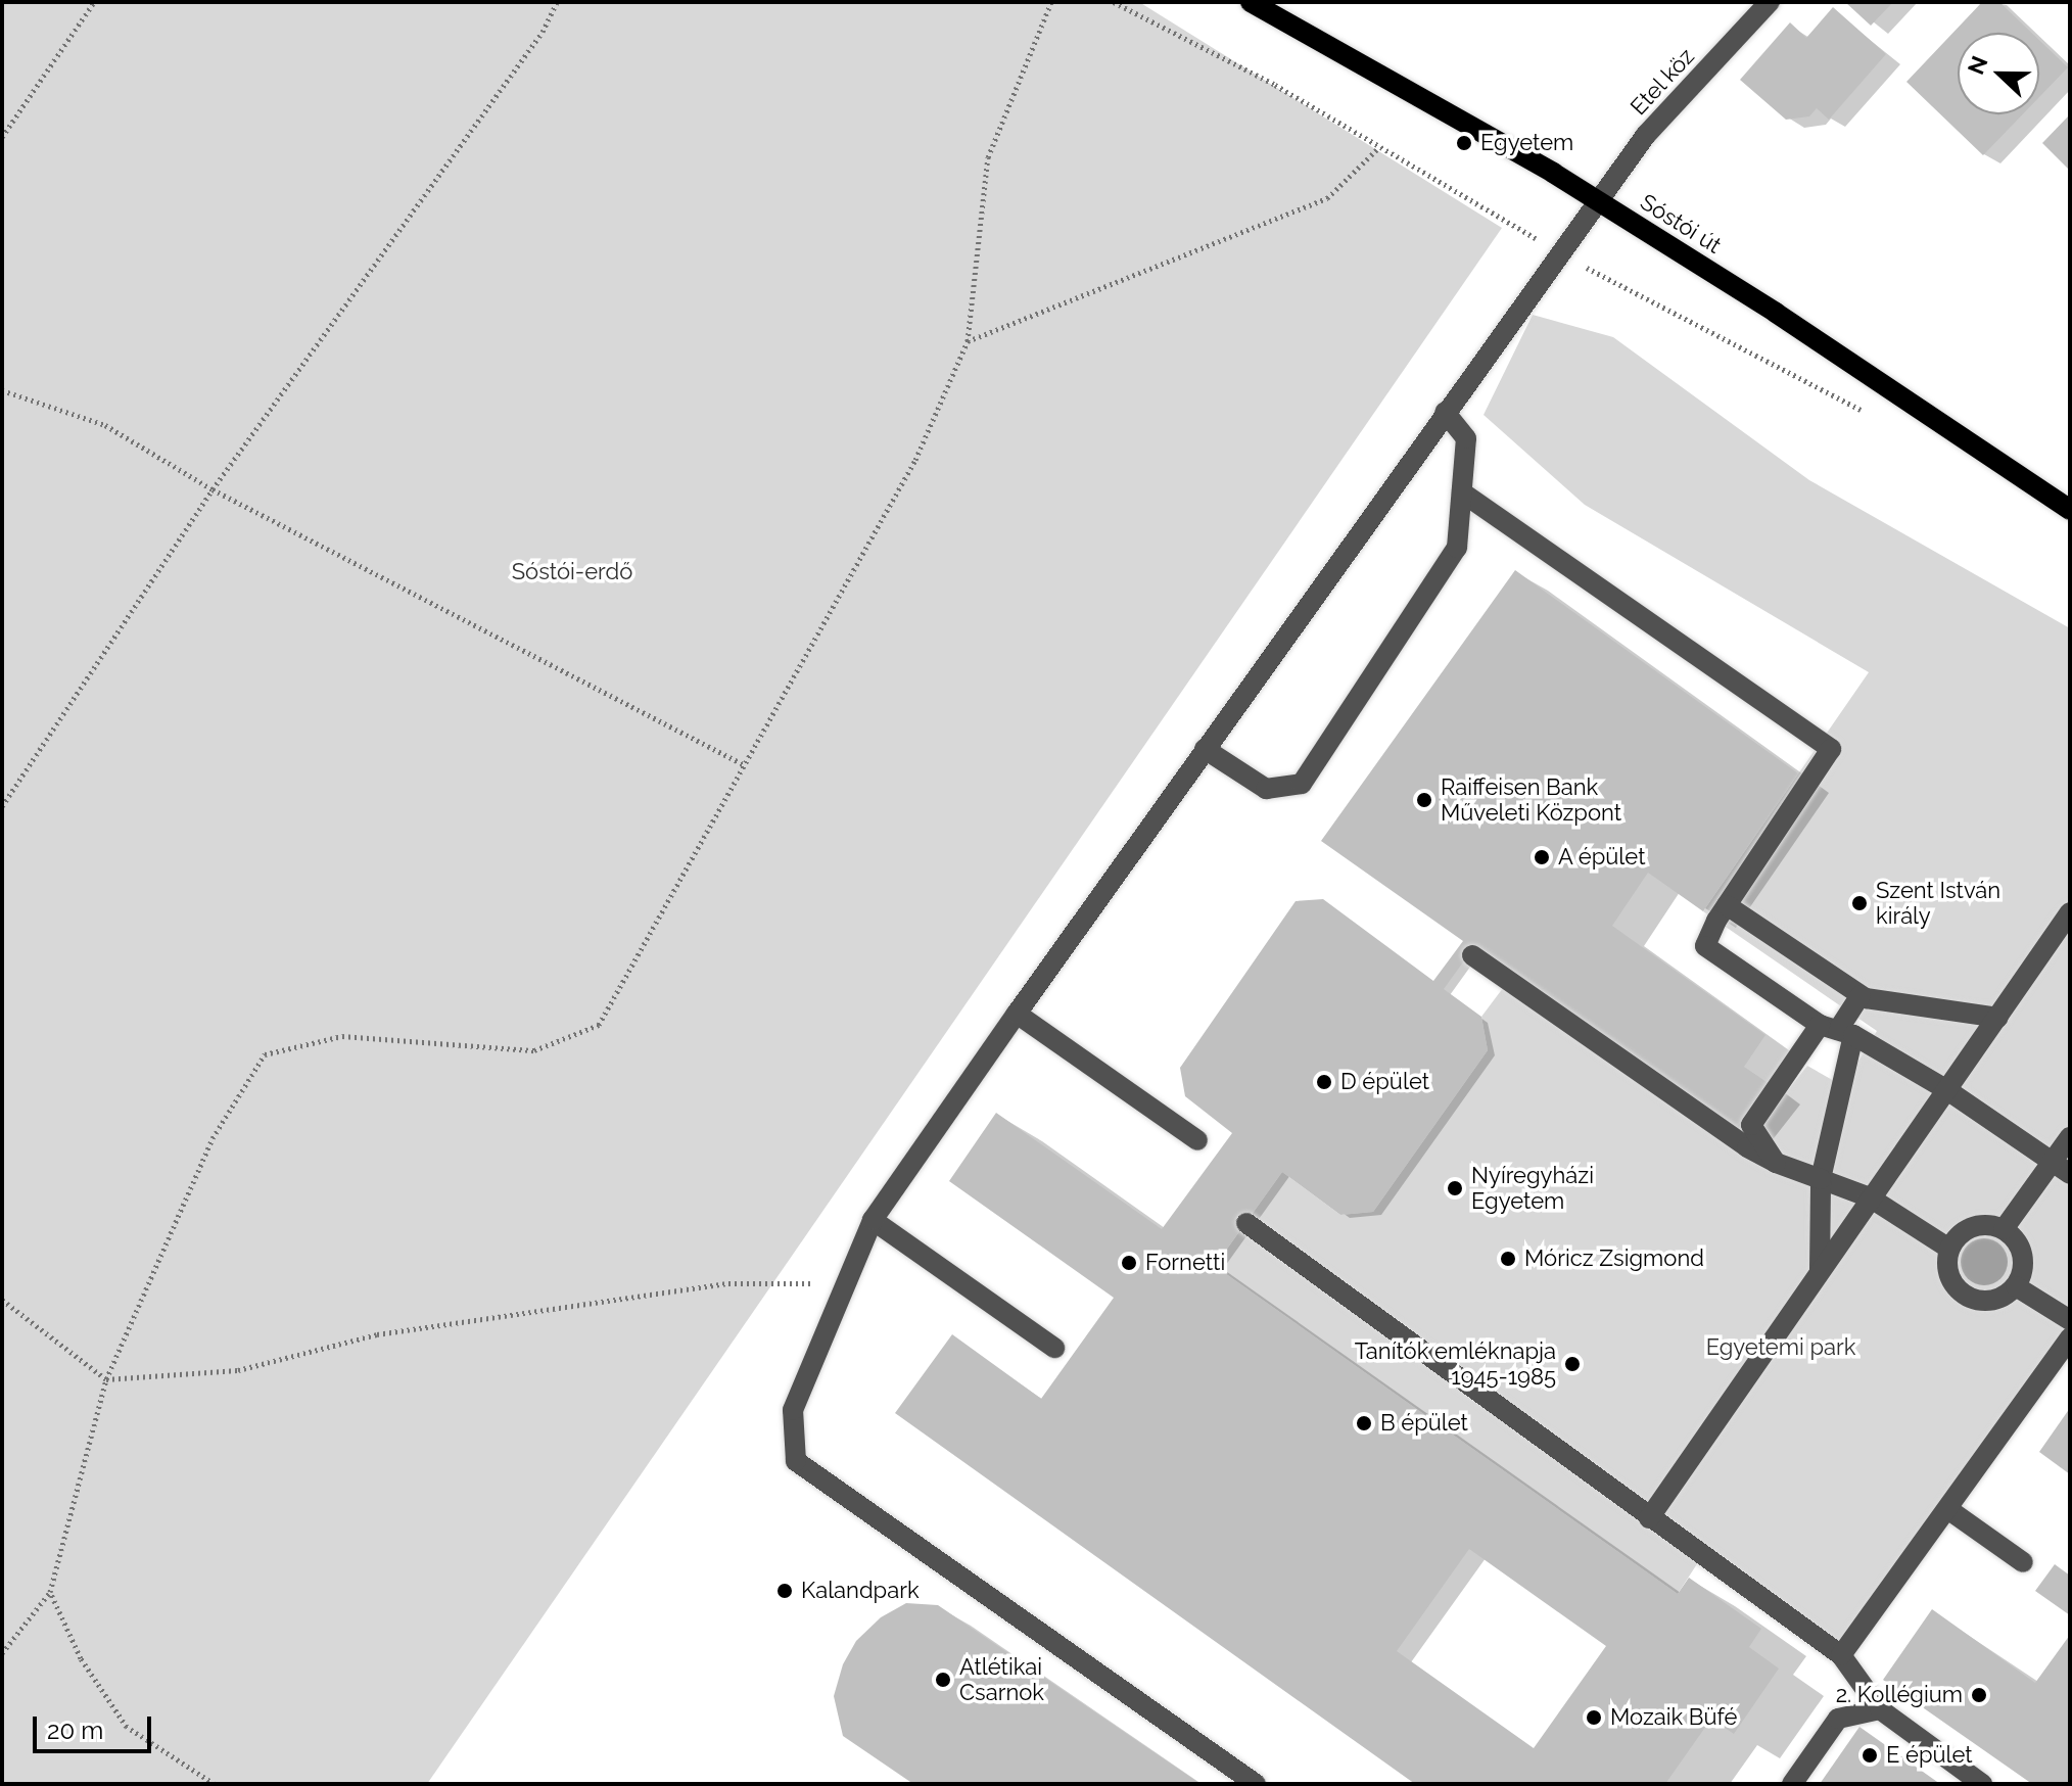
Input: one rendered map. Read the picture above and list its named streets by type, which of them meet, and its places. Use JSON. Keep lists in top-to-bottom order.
{
  "streets": {
    "main road": ["Sóstói út"],
    "street": ["Etel köz"]
  },
  "crossings": [
    ["Etel köz", "Sóstói út"]
  ],
  "parks": ["Sóstói-erdő", "Egyetemi park"],
  "places": [
    "Egyetem",
    "Raiffeisen Bank Műveleti Központ",
    "A épület",
    "Szent István király",
    "D épület",
    "Nyíregyházi Egyetem",
    "Móricz Zsigmond",
    "Fornetti",
    "Tanítók emléknapja 1945-1985",
    "B épület",
    "Kalandpark",
    "Atlétikai Csarnok",
    "2. Kollégium",
    "Mozaik Büfé",
    "E épület"
  ],
  "scale_bar": "20 m",
  "north": "left"
}
